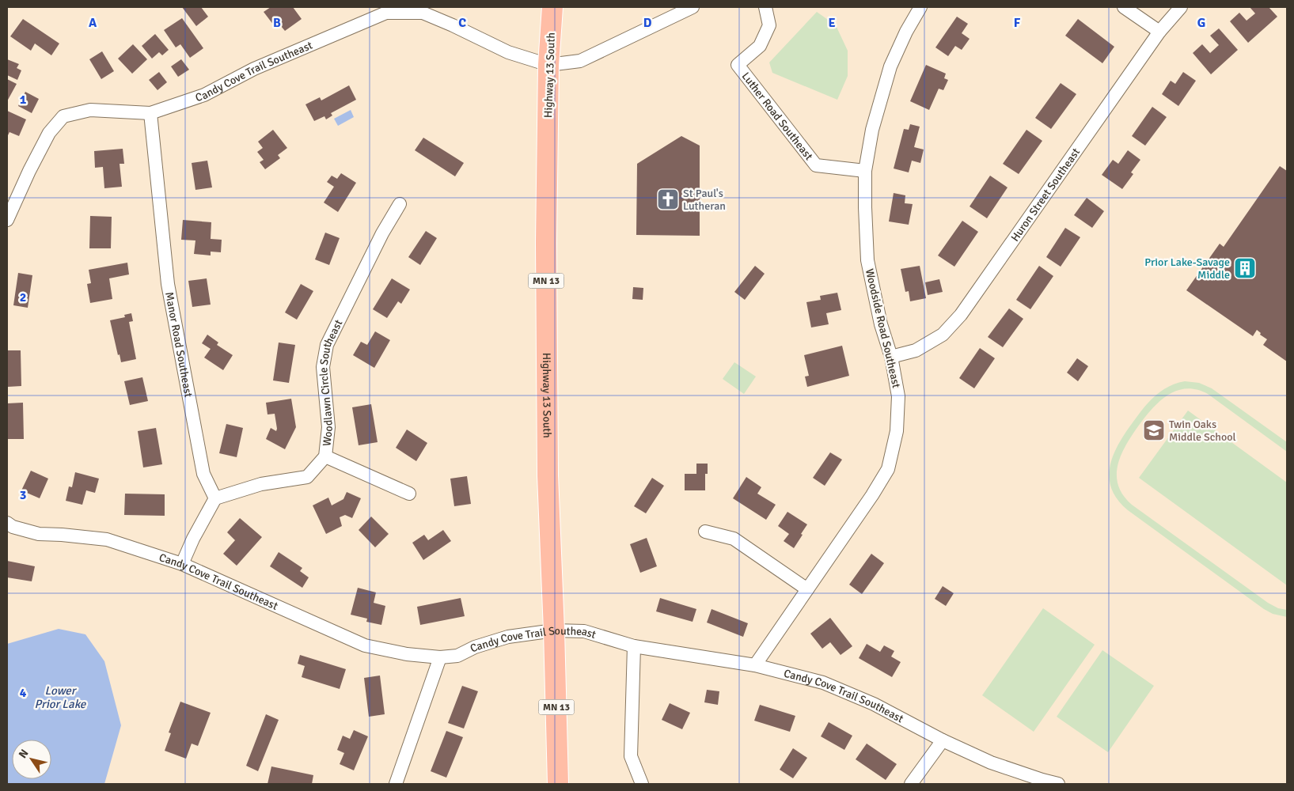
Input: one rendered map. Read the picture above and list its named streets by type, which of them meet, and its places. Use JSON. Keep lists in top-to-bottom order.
{
  "streets": {
    "main road": ["Highway 13 South", "MN 13"],
    "street": [
      "Candy Cove Trail Southeast",
      "Luther Road Southeast",
      "Huron Street Southeast",
      "Woodside Road Southeast",
      "Manor Road Southeast",
      "Woodlawn Circle Southeast"
    ]
  },
  "crossings": [
    ["Candy Cove Trail Southeast", "Highway 13 South"],
    ["Candy Cove Trail Southeast", "Woodside Road Southeast"],
    ["Candy Cove Trail Southeast", "Manor Road Southeast"],
    ["Luther Road Southeast", "Woodside Road Southeast"],
    ["Huron Street Southeast", "Woodside Road Southeast"],
    ["Manor Road Southeast", "Woodlawn Circle Southeast"]
  ],
  "water": ["Lower Prior Lake"],
  "places": {
    "church": ["St Paul's Lutheran"],
    "building": ["Prior Lake-Savage Middle"],
    "school or university": ["Twin Oaks Middle School"]
  },
  "north": "top left",
  "grid": {
    "columns": [
      "A",
      "B",
      "C",
      "D",
      "E",
      "F",
      "G"
    ],
    "rows": [
      "1",
      "2",
      "3",
      "4"
    ]
  }
}
